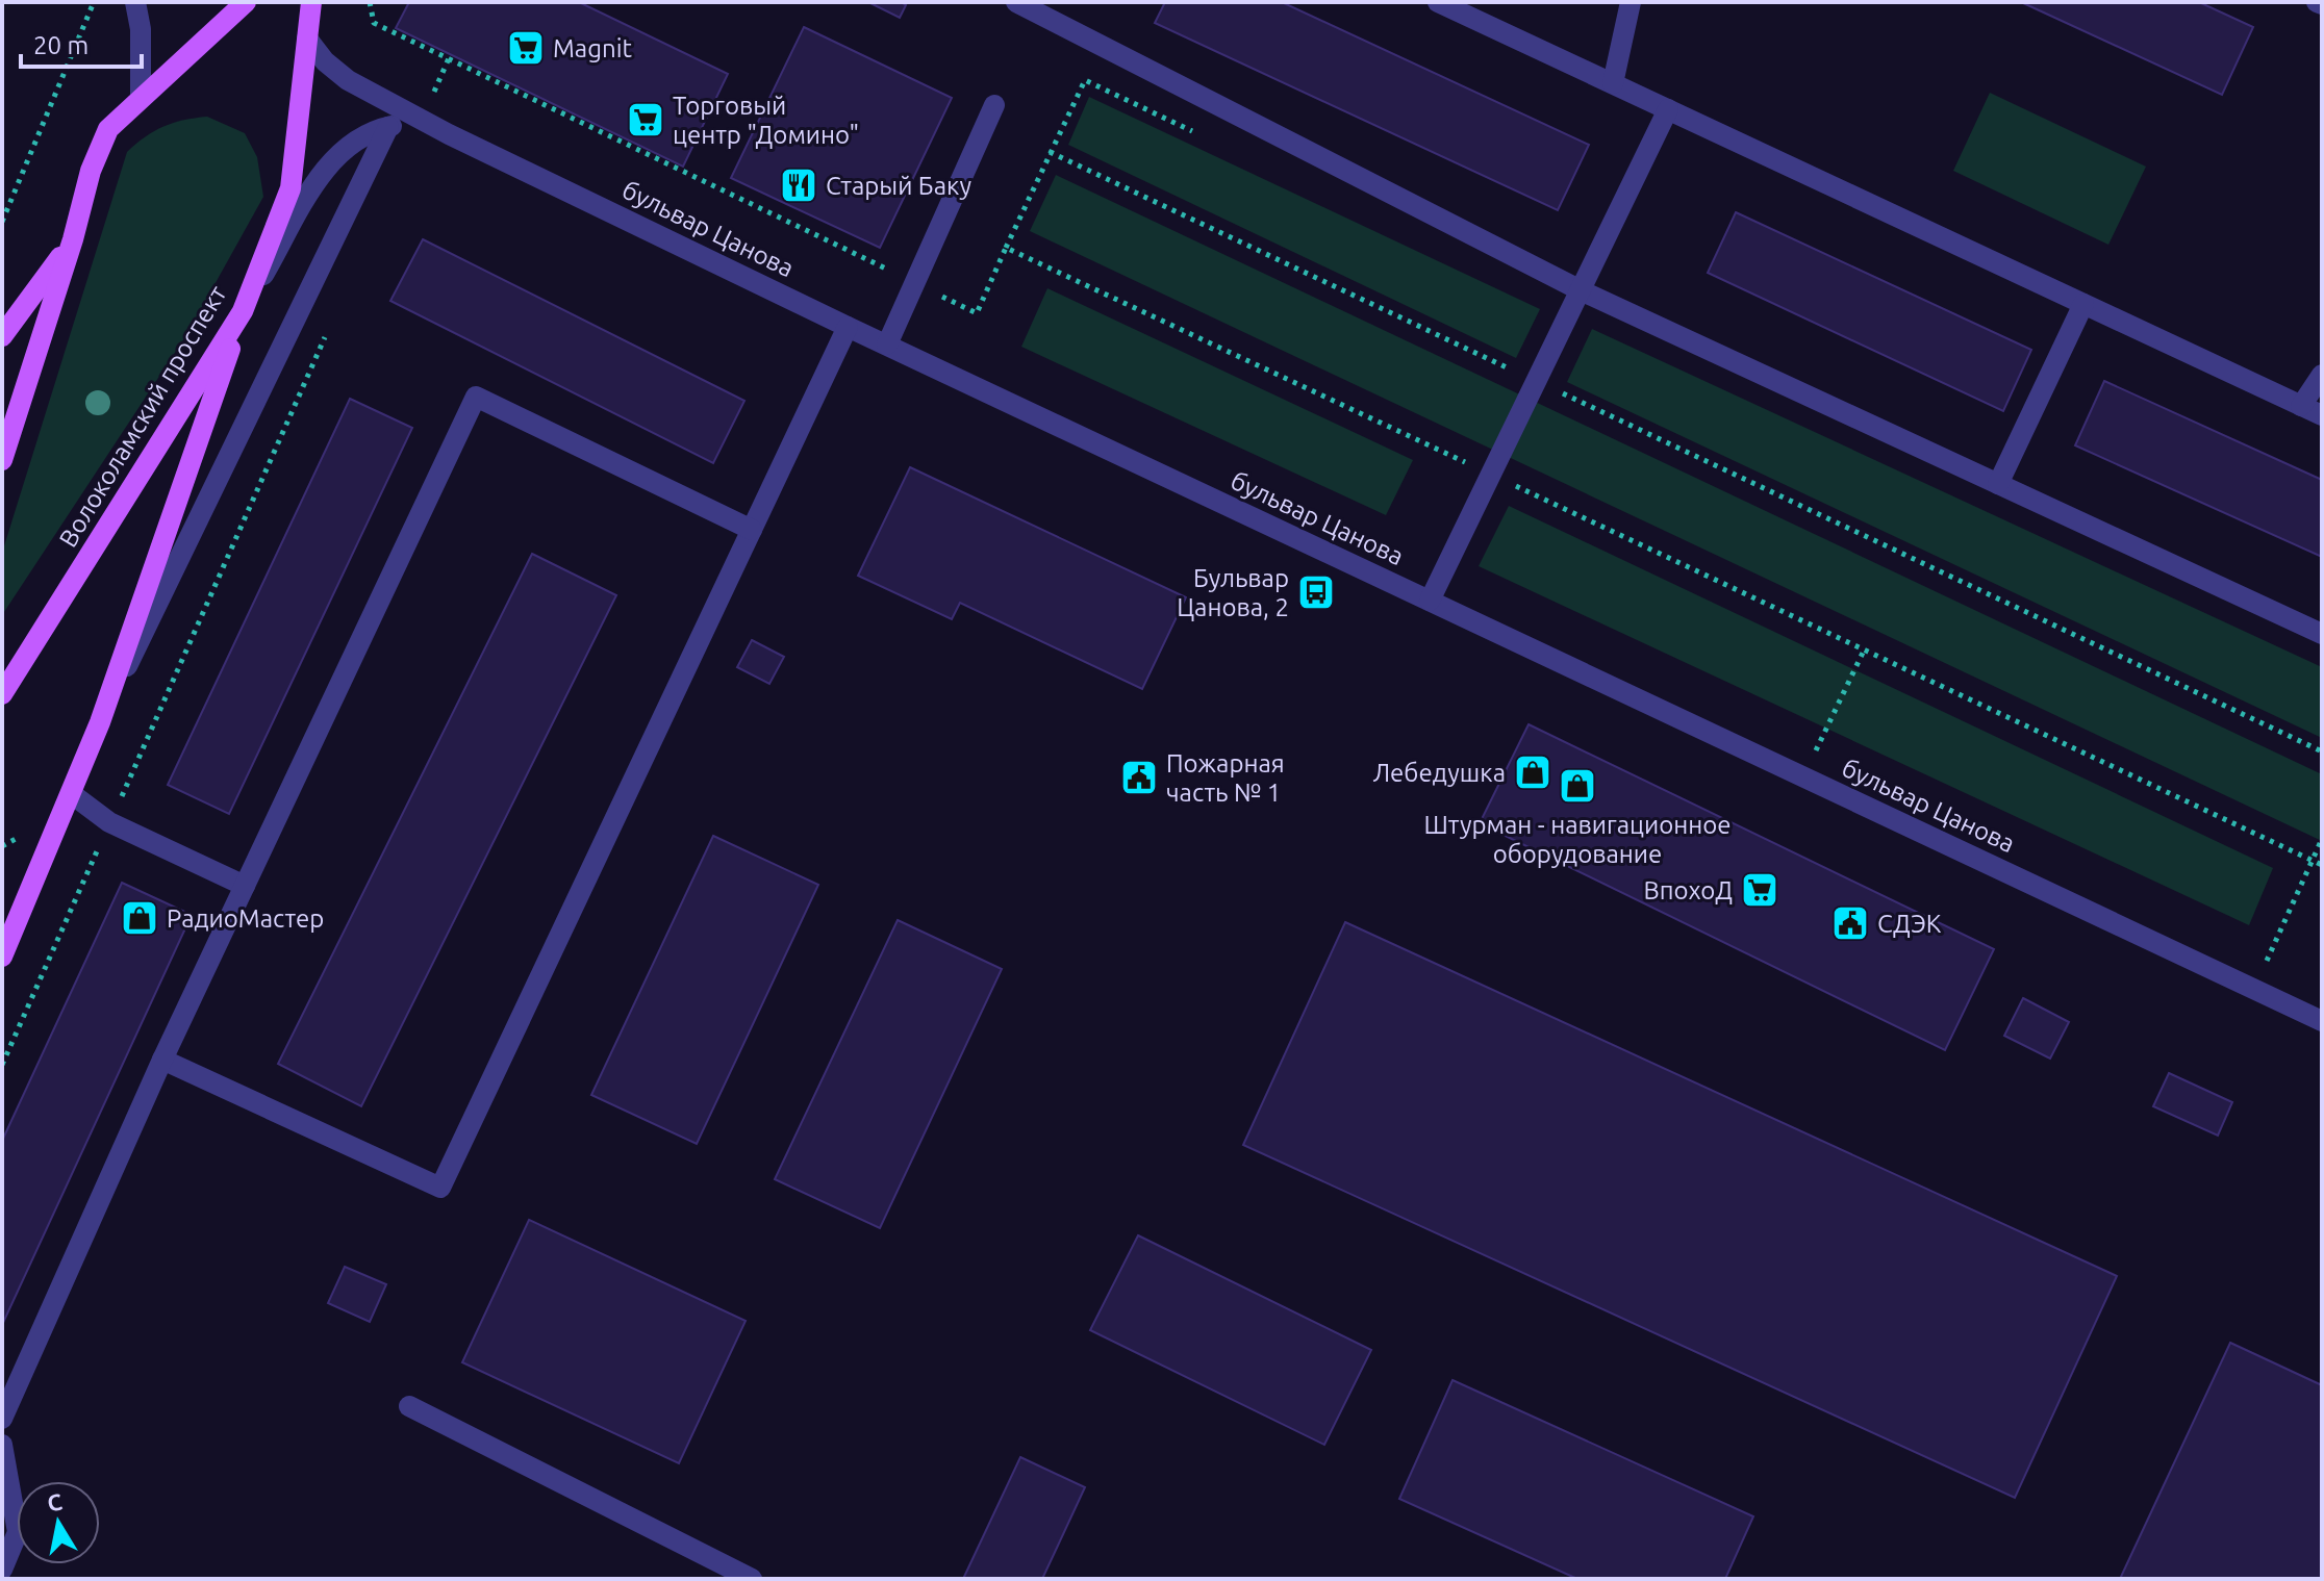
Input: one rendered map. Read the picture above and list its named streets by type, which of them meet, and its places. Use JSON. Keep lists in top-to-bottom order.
{
  "streets": {
    "main road": ["Волоколамский проспект"],
    "street": ["бульвар Цанова"]
  },
  "crossings": [
    ["бульвар Цанова", "Волоколамский проспект"]
  ],
  "places": {
    "supermarket": ["Magnit", "Торговый центр \"Домино\"", "ВпохоД"],
    "restaurant": ["Старый Баку"],
    "bus stop": ["Бульвар Цанова, 2"],
    "shop": ["Лебедушка", "Штурман - навигационное оборудование", "РадиоМастер"],
    "public building": ["Пожарная часть № 1", "СДЭК"]
  },
  "scale_bar": "20 m",
  "north": "top"
}
